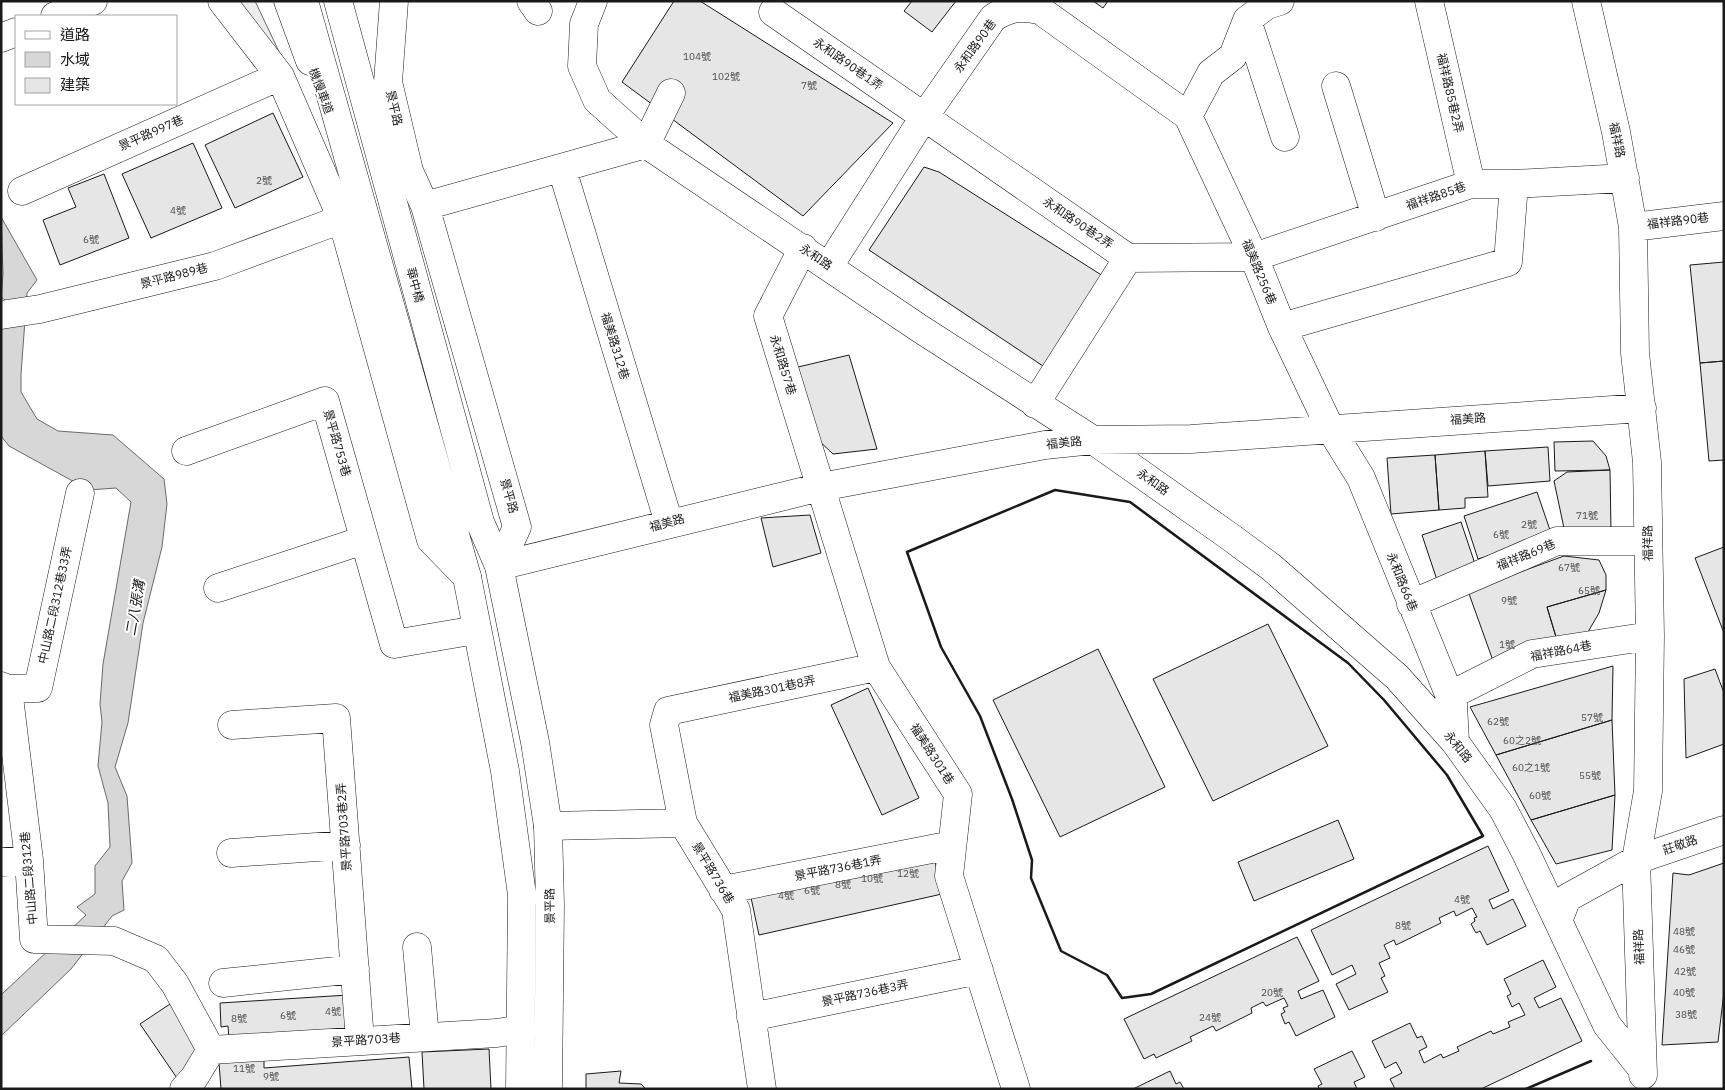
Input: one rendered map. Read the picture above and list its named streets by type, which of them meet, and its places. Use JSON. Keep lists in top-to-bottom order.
{
  "streets": {
    "street": [
      "永和路90巷",
      "永和路90巷1弄",
      "機慢車道",
      "福祥路85巷2弄",
      "景平路",
      "景平路997巷",
      "福祥路",
      "福祥路85巷",
      "福祥路90巷",
      "永和路90巷2弄",
      "永和路",
      "福美路256巷",
      "景平路989巷",
      "華中橋",
      "福美路312巷",
      "永和路57巷",
      "福美路",
      "景平路753巷",
      "福祥路69巷",
      "永和路66巷",
      "中山路二段312巷33弄",
      "福祥路64巷",
      "福美路301巷8弄",
      "福美路301巷",
      "景平路703巷2弄",
      "莊敬路",
      "景平路736巷1弄",
      "景平路736巷",
      "中山路二段312巷",
      "景平路736巷3弄",
      "景平路703巷"
    ]
  },
  "crossings": [
    ["永和路90巷", "永和路90巷1弄"],
    ["永和路90巷", "永和路90巷2弄"],
    ["永和路90巷", "永和路"],
    ["永和路90巷", "福美路256巷"],
    ["永和路90巷1弄", "永和路90巷2弄"],
    ["福祥路85巷2弄", "福祥路85巷"],
    ["景平路", "華中橋"],
    ["景平路", "福美路"],
    ["福祥路", "福祥路85巷"],
    ["福祥路", "福祥路90巷"],
    ["福祥路", "永和路"],
    ["福祥路", "福美路"],
    ["福祥路", "福祥路69巷"],
    ["福祥路", "福祥路64巷"],
    ["福祥路", "莊敬路"],
    ["福祥路85巷", "福美路256巷"],
    ["永和路", "永和路57巷"],
    ["永和路", "福美路"],
    ["永和路", "永和路66巷"],
    ["永和路", "莊敬路"],
    ["福美路256巷", "福美路"],
    ["福美路256巷", "永和路66巷"],
    ["華中橋", "福美路"],
    ["福美路312巷", "福美路"],
    ["永和路57巷", "福美路"],
    ["永和路57巷", "福美路301巷"],
    ["福美路", "永和路66巷"],
    ["福美路", "福美路301巷"],
    ["福祥路69巷", "永和路66巷"],
    ["永和路66巷", "福祥路64巷"],
    ["中山路二段312巷33弄", "中山路二段312巷"],
    ["福美路301巷8弄", "福美路301巷"],
    ["福美路301巷8弄", "景平路736巷"],
    ["福美路301巷", "景平路736巷1弄"],
    ["福美路301巷", "景平路736巷3弄"],
    ["景平路703巷2弄", "景平路703巷"],
    ["景平路736巷1弄", "景平路736巷"],
    ["景平路736巷", "景平路736巷3弄"],
    ["中山路二段312巷", "景平路703巷"]
  ],
  "water": ["二八張溝"],
  "house_numbers": [
    "104號",
    "102號",
    "7號",
    "2號",
    "4號",
    "6號",
    "71號",
    "2號",
    "6號",
    "67號",
    "65號",
    "9號",
    "1號",
    "57號",
    "62號",
    "60之2號",
    "60之1號",
    "55號",
    "60號",
    "12號",
    "10號",
    "8號",
    "6號",
    "4號",
    "4號",
    "8號",
    "48號",
    "46號",
    "42號",
    "20號",
    "40號",
    "4號",
    "38號",
    "6號",
    "24號",
    "8號",
    "11號",
    "9號"
  ],
  "legend": ["道路", "水域", "建築"]
}
